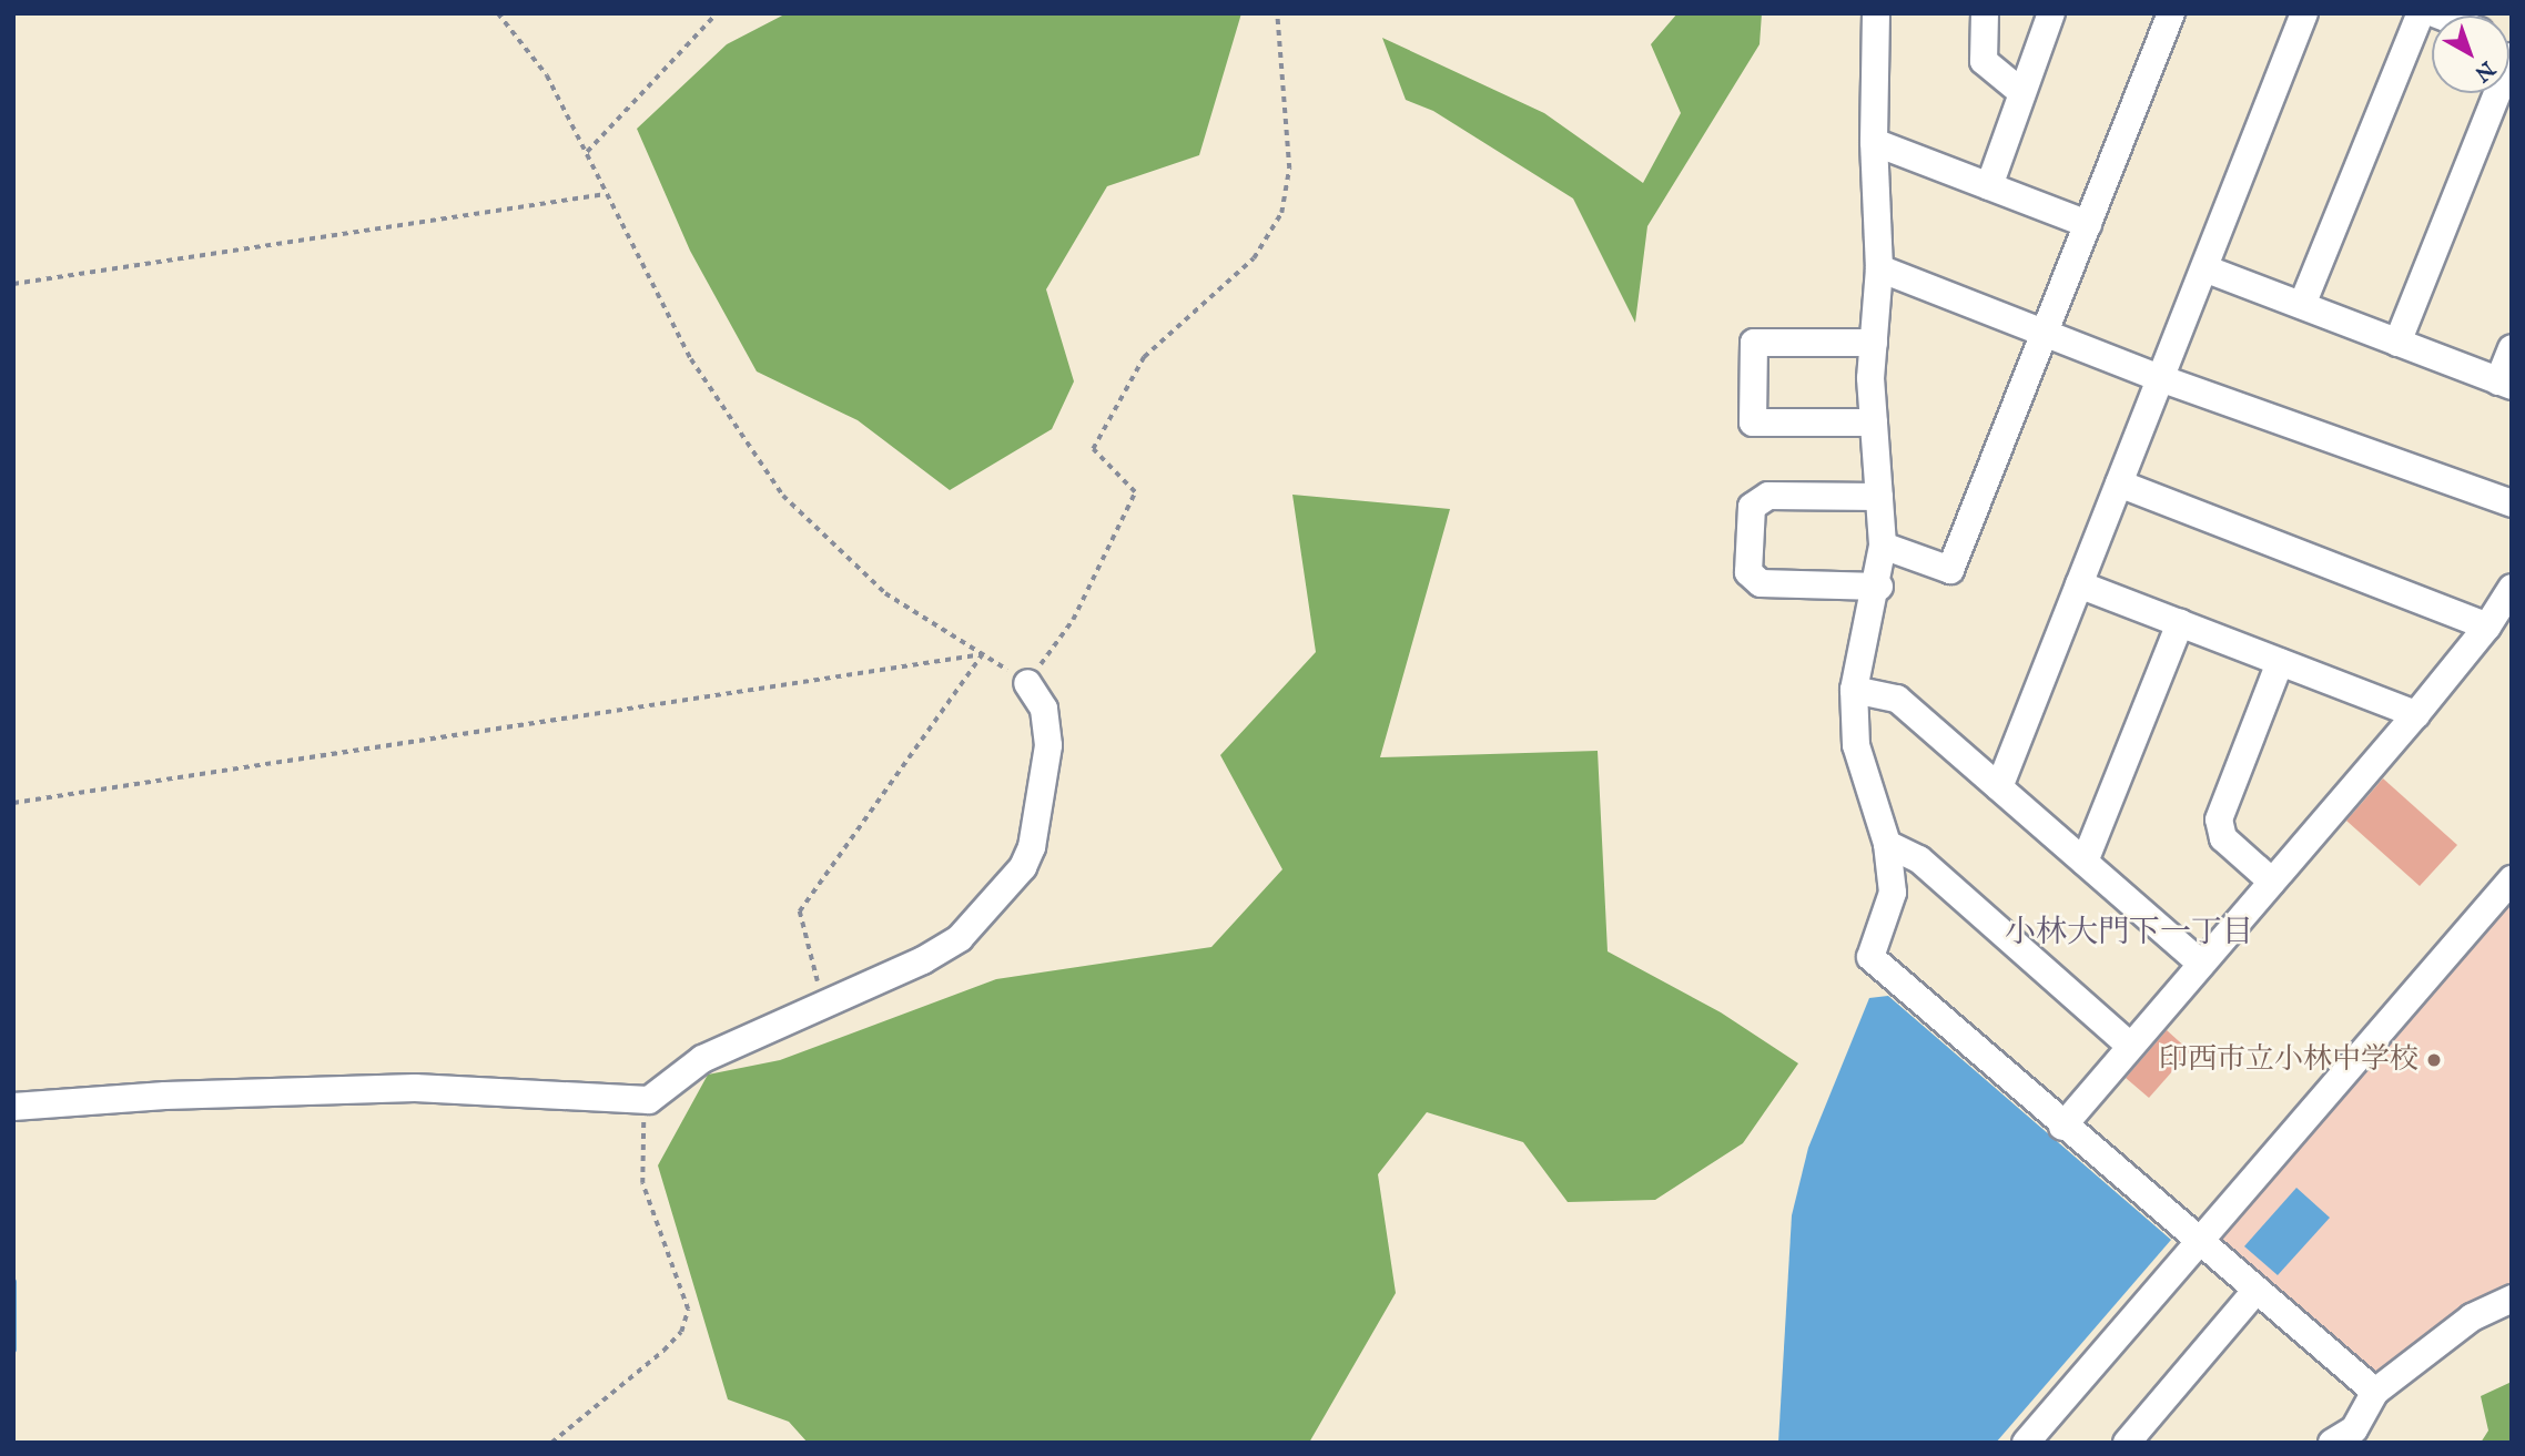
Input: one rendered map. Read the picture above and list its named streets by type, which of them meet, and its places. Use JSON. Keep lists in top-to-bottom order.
{
  "districts": ["小林大門下一丁目"],
  "places": ["印西市立小林中学校"],
  "north": "bottom right"
}
